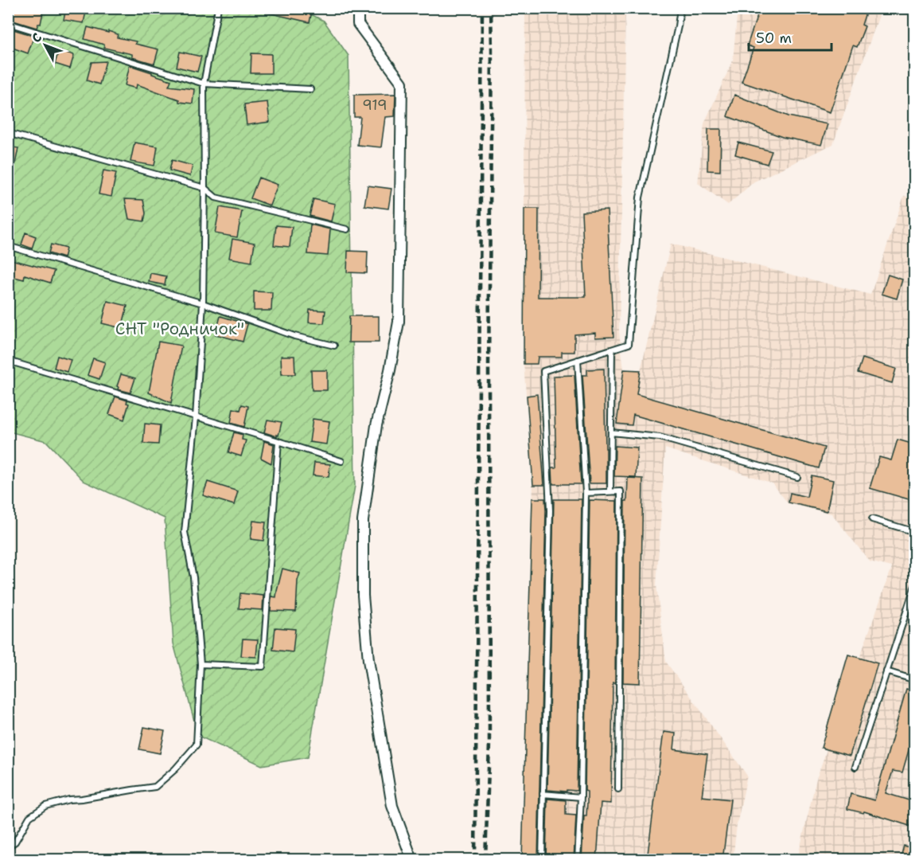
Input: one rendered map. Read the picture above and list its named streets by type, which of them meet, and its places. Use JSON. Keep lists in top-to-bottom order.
{
  "parks": ["СНТ \"Родничок\""],
  "house_numbers": ["919"],
  "scale_bar": "50 m",
  "north": "top left"
}
